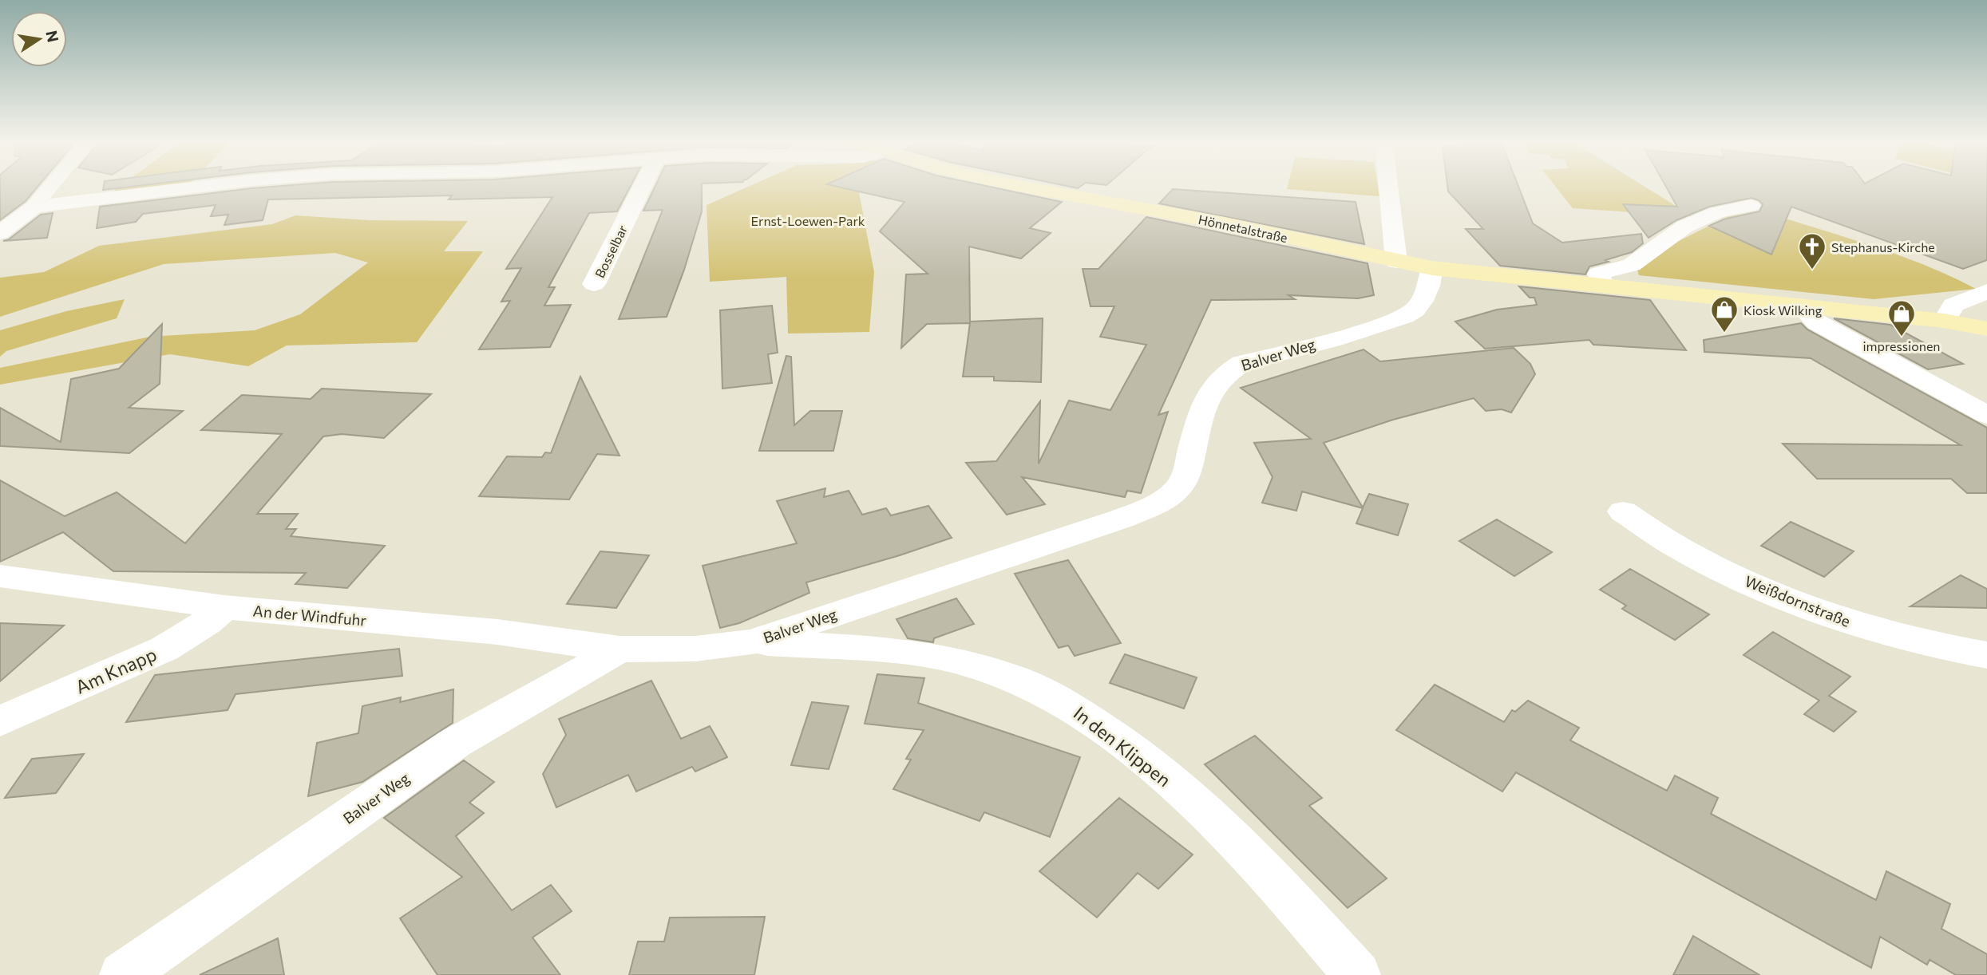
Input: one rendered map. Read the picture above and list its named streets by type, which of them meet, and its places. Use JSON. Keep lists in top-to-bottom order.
{
  "streets": {
    "main road": ["Hönnetalstraße"],
    "street": [
      "Bosselbar",
      "Balver Weg",
      "Weißdornstraße",
      "An der Windfuhr",
      "Am Knapp",
      "In den Klippen"
    ]
  },
  "crossings": [
    ["Hönnetalstraße", "Balver Weg"],
    ["Balver Weg", "An der Windfuhr"],
    ["Balver Weg", "In den Klippen"],
    ["An der Windfuhr", "Am Knapp"]
  ],
  "parks": ["Ernst-Loewen-Park"],
  "places": {
    "church": ["Stephanus-Kirche"],
    "shop": ["Kiosk Wilking", "impressionen"]
  },
  "north": "right"
}
